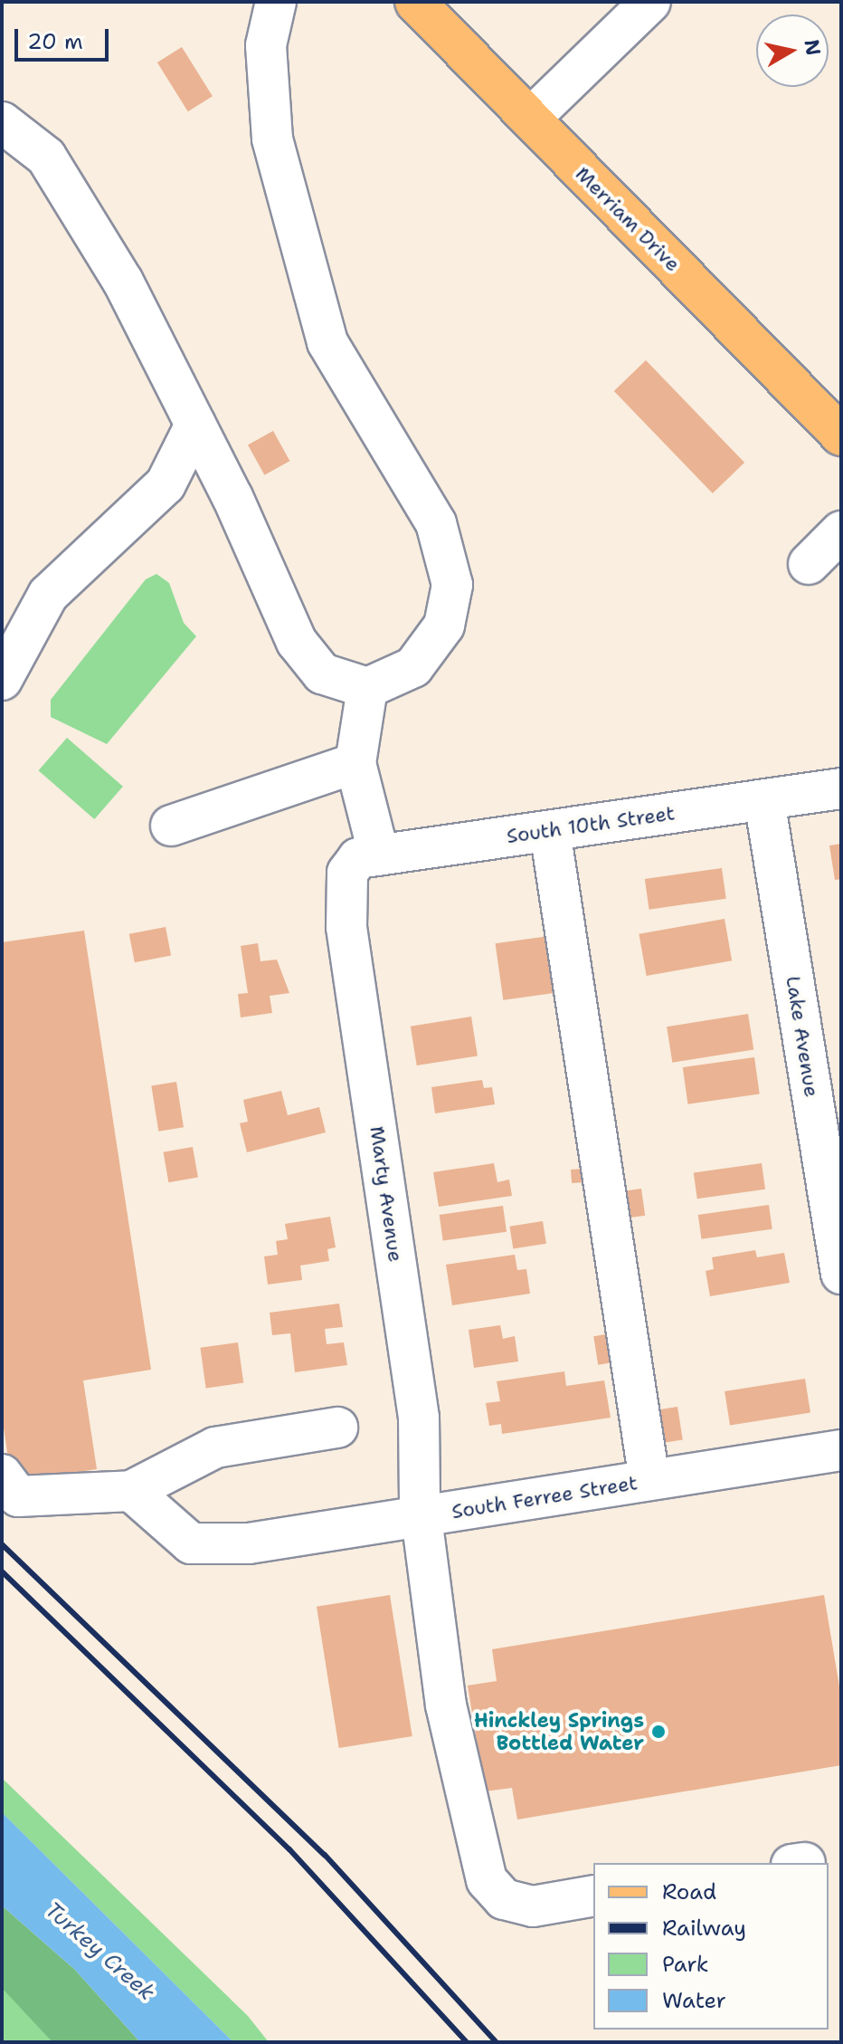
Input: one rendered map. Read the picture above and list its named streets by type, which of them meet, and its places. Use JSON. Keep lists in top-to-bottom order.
{
  "streets": {
    "main road": ["Merriam Drive"],
    "street": [
      "South 10th Street",
      "Lake Avenue",
      "Marty Avenue",
      "South Ferree Street"
    ]
  },
  "crossings": [
    ["South 10th Street", "Lake Avenue"],
    ["South 10th Street", "Marty Avenue"],
    ["Marty Avenue", "South Ferree Street"]
  ],
  "water": ["Turkey Creek"],
  "places": ["Hinckley Springs Bottled Water"],
  "legend": [
    "Road",
    "Railway",
    "Park",
    "Water"
  ],
  "scale_bar": "20 m",
  "north": "right"
}
